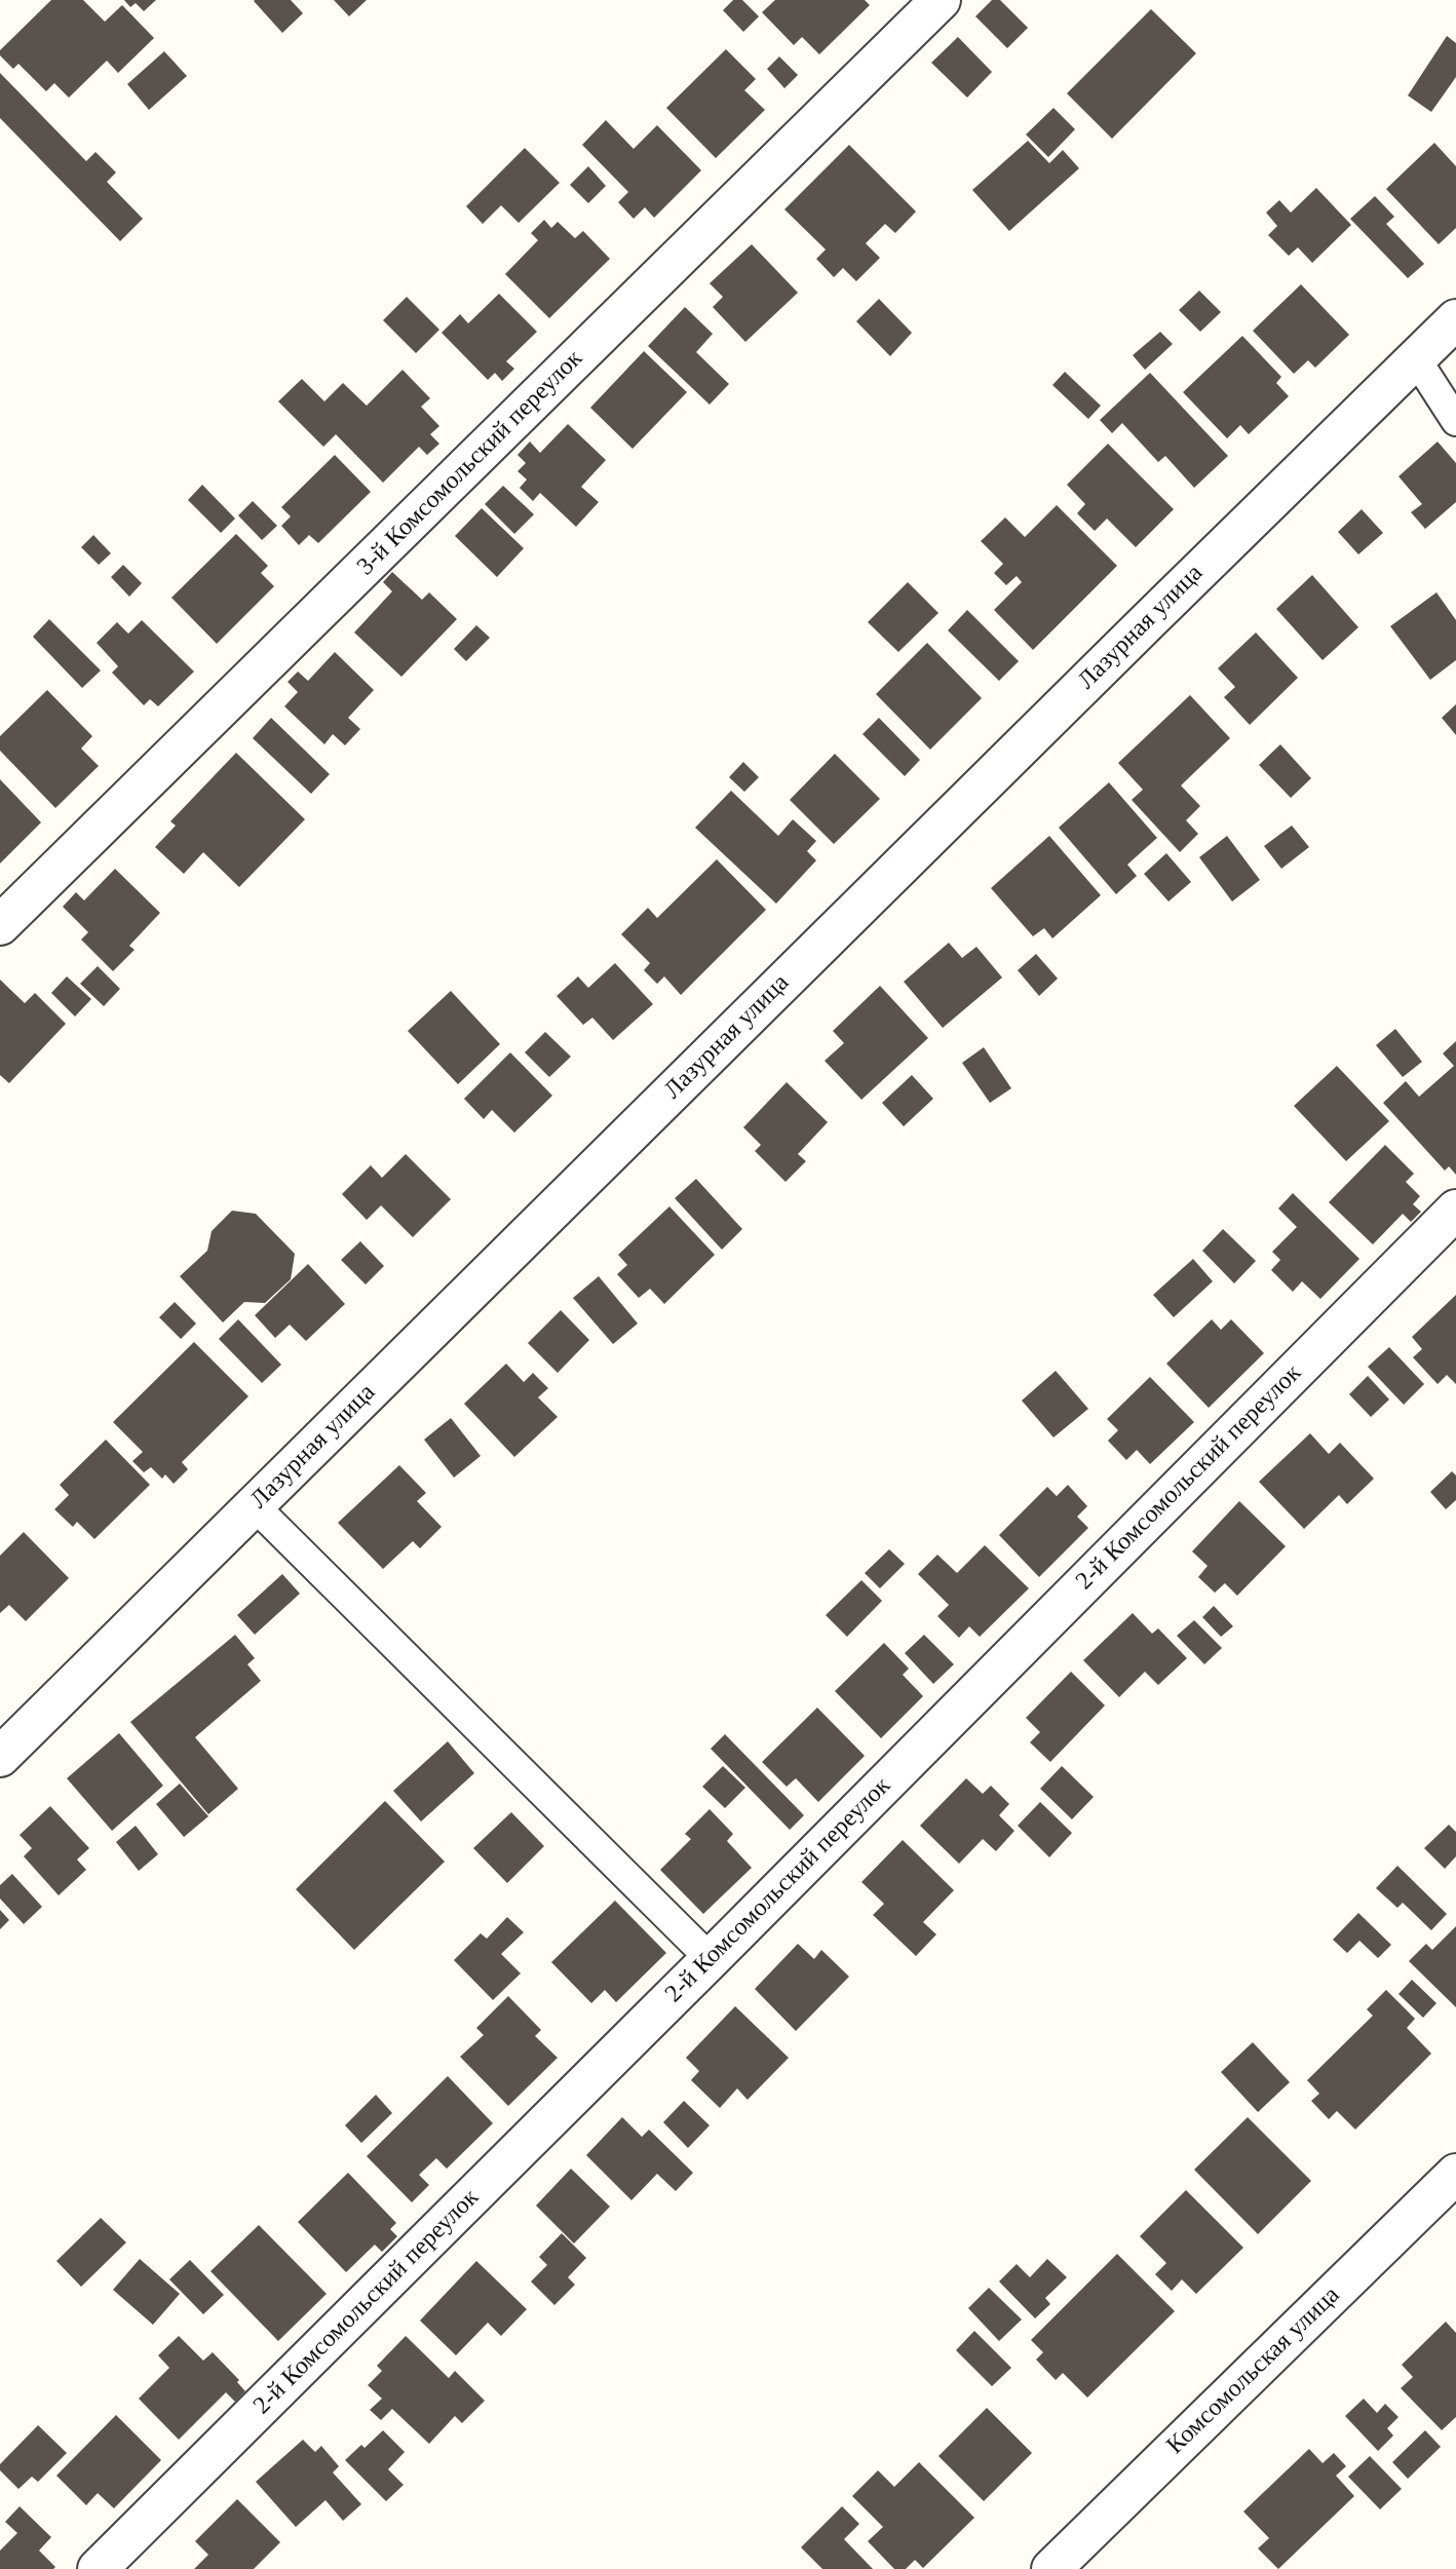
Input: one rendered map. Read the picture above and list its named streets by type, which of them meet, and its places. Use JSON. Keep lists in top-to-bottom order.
{
  "streets": {
    "street": [
      "3-й Комсомольский переулок",
      "Лазурная улица",
      "2-й Комсомольский переулок",
      "Комсомольская улица"
    ]
  }
}
